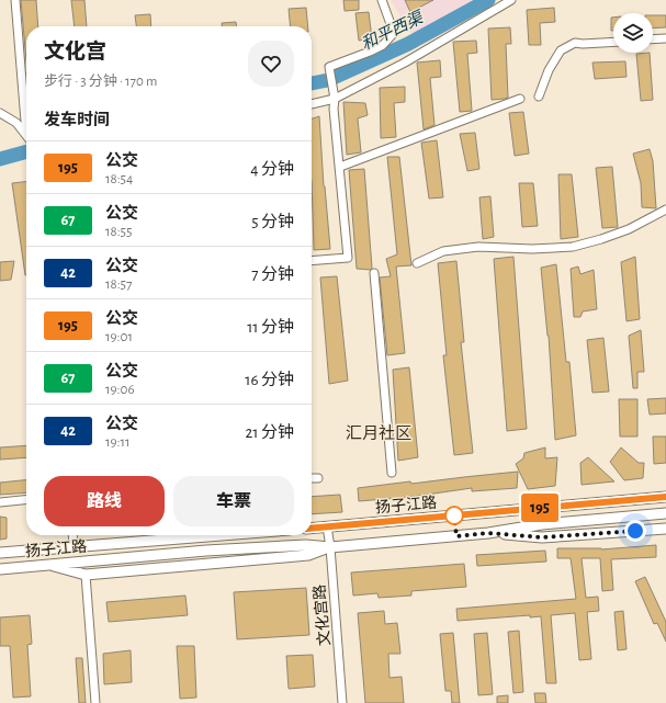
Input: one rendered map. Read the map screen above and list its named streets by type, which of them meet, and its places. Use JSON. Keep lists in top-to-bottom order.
{
  "streets": {
    "main road": ["扬子江路"],
    "street": ["文化宫路"]
  },
  "crossings": [
    ["扬子江路", "文化宫路"]
  ],
  "districts": ["汇月社区"],
  "water": ["和平西渠"],
  "lines": ["bus line 195"],
  "page": {
    "on_map": "195",
    "heading": [
      ["文化宫", "步行 · 3 分钟 · 170 m"],
      "发车时间"
    ],
    "list": [
      {
        "mark": "195",
        "name": "公交",
        "note": "18:54",
        "value": "4 分钟"
      },
      {
        "mark": "67",
        "name": "公交",
        "note": "18:55",
        "value": "5 分钟"
      },
      {
        "mark": "42",
        "name": "公交",
        "note": "18:57",
        "value": "7 分钟"
      },
      {
        "mark": "195",
        "name": "公交",
        "note": "19:01",
        "value": "11 分钟"
      },
      {
        "mark": "67",
        "name": "公交",
        "note": "19:06",
        "value": "16 分钟"
      },
      {
        "mark": "42",
        "name": "公交",
        "note": "19:11",
        "value": "21 分钟"
      }
    ],
    "buttons": ["路线", "车票"]
  }
}
